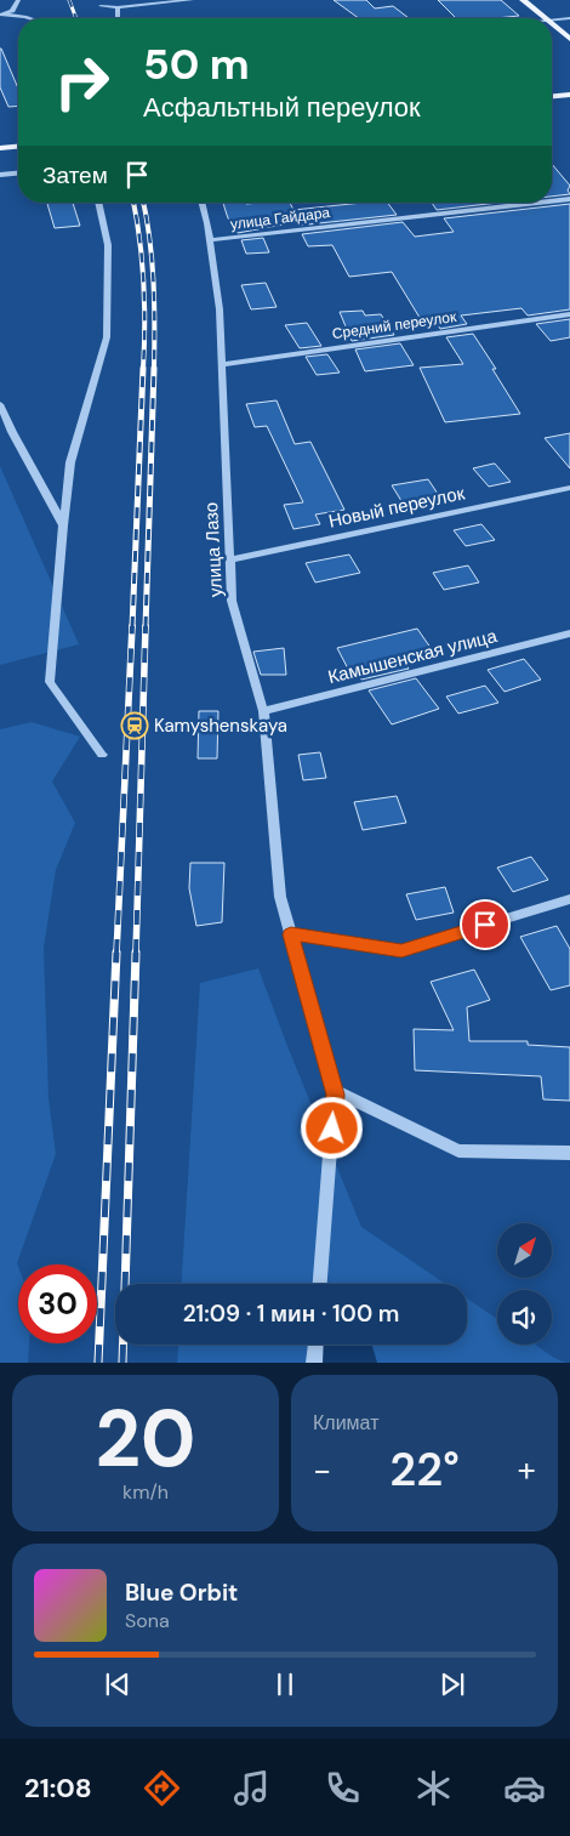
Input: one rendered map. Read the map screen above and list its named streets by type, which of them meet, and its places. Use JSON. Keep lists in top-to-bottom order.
{
  "streets": {
    "street": [
      "улица Гайдара",
      "Средний переулок",
      "Новый переулок",
      "улица Лазо",
      "Камышенская улица"
    ]
  },
  "crossings": [
    ["улица Гайдара", "улица Лазо"],
    ["Средний переулок", "улица Лазо"],
    ["Новый переулок", "улица Лазо"],
    ["улица Лазо", "Камышенская улица"]
  ],
  "places": {
    "station": ["Kamyshenskaya"]
  },
  "north": "top right",
  "page": {
    "turn": ["50 m", "Асфальтный переулок"],
    "then": "Затем",
    "limit": "30",
    "trip": "21:09 · 1 мин · 100 m",
    "tile": [
      ["20", "km/h"],
      "Климат"
    ],
    "heat": ["−", "22°", "+"],
    "song": ["Blue Orbit", "Sona"],
    "tabs": "21:08"
  }
}
